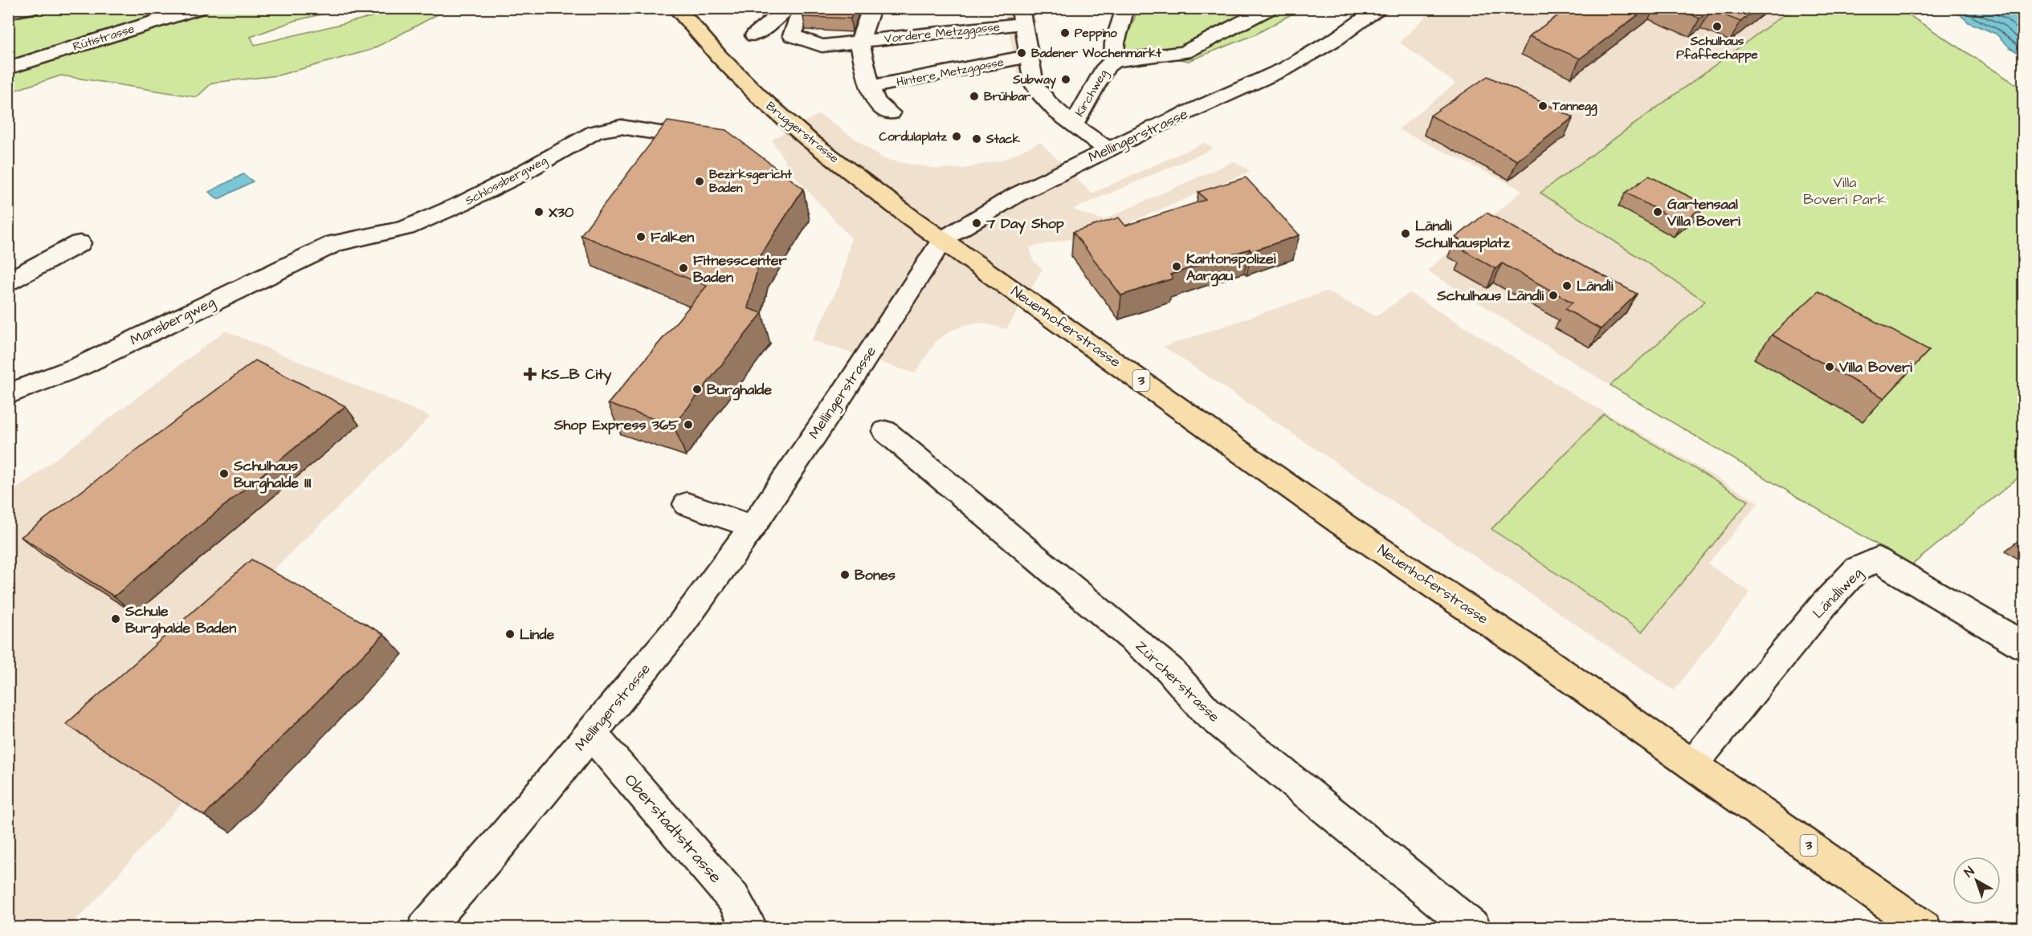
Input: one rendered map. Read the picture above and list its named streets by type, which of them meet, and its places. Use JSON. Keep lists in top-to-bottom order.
{
  "streets": {
    "main road": ["Bruggerstrasse", "Neuenhoferstrasse", "3"],
    "street": [
      "Vordere Metzggasse",
      "Rütistrasse",
      "Hintere Metzggasse",
      "Kirchweg",
      "Mellingerstrasse",
      "Schlossbergweg",
      "Mansbergweg",
      "Ländliweg",
      "Zürcherstrasse",
      "Oberstadtstrasse"
    ]
  },
  "crossings": [
    ["Bruggerstrasse", "Mellingerstrasse"],
    ["Bruggerstrasse", "Neuenhoferstrasse"],
    ["Mellingerstrasse", "Neuenhoferstrasse"],
    ["Mellingerstrasse", "Oberstadtstrasse"],
    ["Schlossbergweg", "Mansbergweg"],
    ["Neuenhoferstrasse", "Ländliweg"]
  ],
  "parks": ["Villa Boveri Park"],
  "places": {
    "other": [
      "Schulhaus Pfaffechappe",
      "Peppino",
      "Badener Wochenmarkt",
      "Subway",
      "Brühbar",
      "Tannegg",
      "Cordulaplatz",
      "Stack",
      "Bezirksgericht Baden",
      "X30",
      "Gartensaal Villa Boveri",
      "7 Day Shop",
      "Ländli Schulhausplatz",
      "Falken",
      "Kantonspolizei Aargau",
      "Fitnesscenter Baden",
      "Ländli",
      "Schulhaus Ländli",
      "Villa Boveri",
      "Burghalde",
      "Shop Express 365",
      "Schulhaus Burghalde III",
      "Bones",
      "Schule Burghalde Baden",
      "Linde"
    ],
    "health": ["KS_B City"]
  },
  "north": "top left"
}
